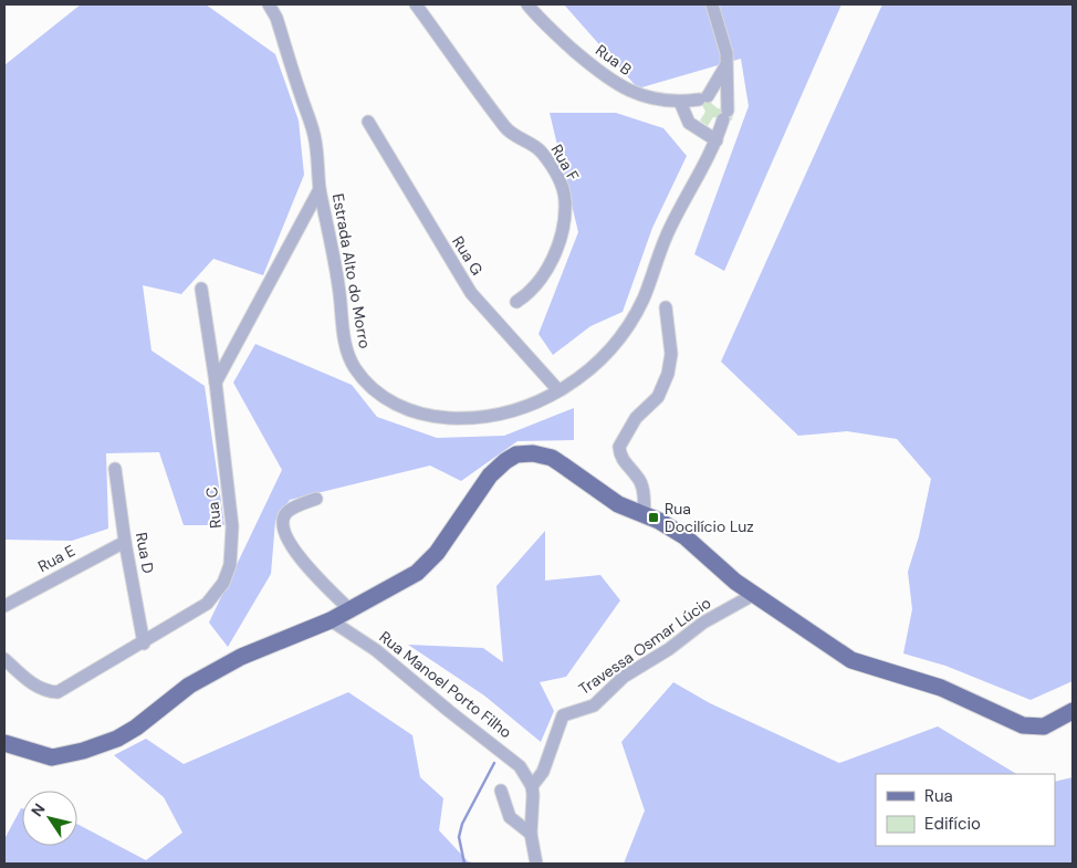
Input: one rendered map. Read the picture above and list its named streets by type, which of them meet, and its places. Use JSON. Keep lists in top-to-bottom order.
{
  "streets": {
    "street": [
      "Rua B",
      "Rua F",
      "Rua G",
      "Estrada Alto do Morro",
      "Rua C",
      "Rua D",
      "Rua E",
      "Travessa Osmar Lúcio",
      "Rua Manoel Porto Filho"
    ]
  },
  "crossings": [
    ["Rua B", "Estrada Alto do Morro"],
    ["Rua G", "Estrada Alto do Morro"],
    ["Rua C", "Rua D"],
    ["Rua D", "Rua E"],
    ["Travessa Osmar Lúcio", "Rua Manoel Porto Filho"]
  ],
  "places": {
    "transit": ["Rua Docilício Luz"]
  },
  "legend": ["Rua", "Edifício"],
  "north": "top left"
}
